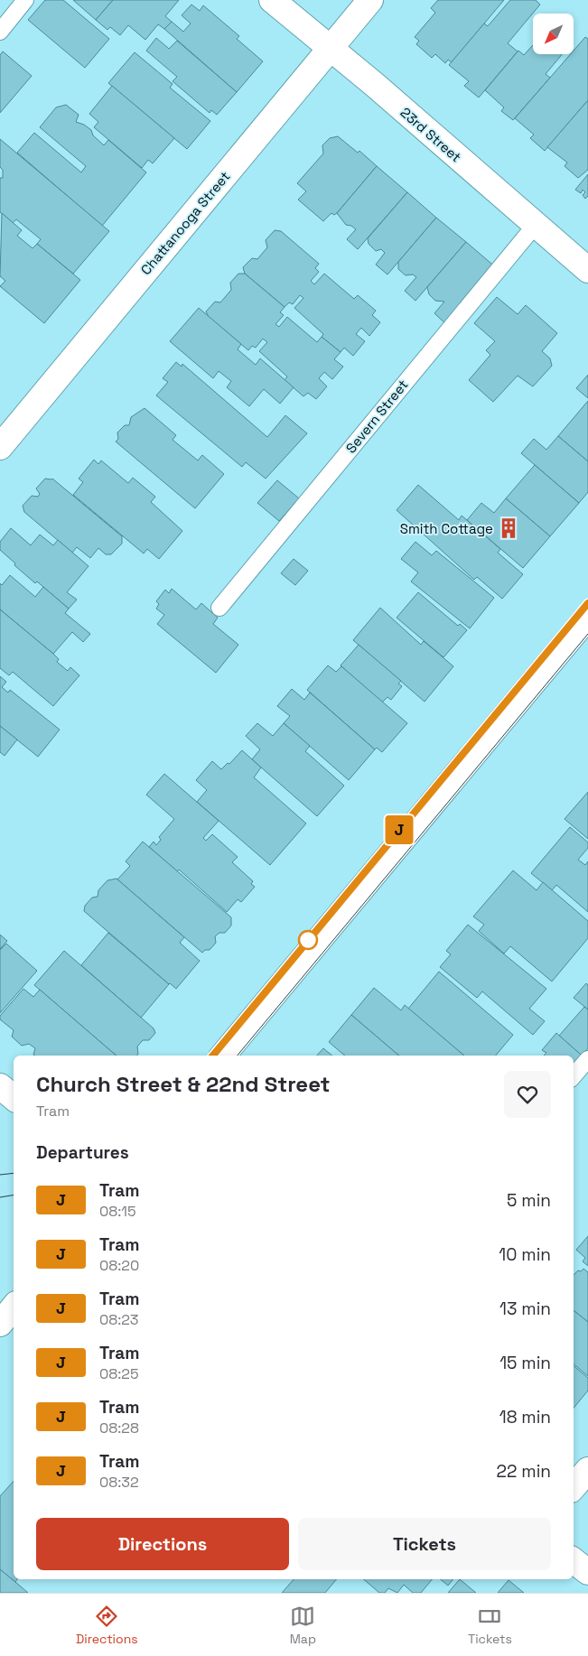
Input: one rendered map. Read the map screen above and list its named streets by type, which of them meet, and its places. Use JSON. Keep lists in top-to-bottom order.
{
  "streets": {
    "street": ["23rd Street", "Chattanooga Street"],
    "lane": ["Severn Street"]
  },
  "crossings": [
    ["23rd Street", "Chattanooga Street"],
    ["23rd Street", "Severn Street"]
  ],
  "places": {
    "building": ["Smith Cottage"]
  },
  "lines": ["tram line J"],
  "north": "bottom left",
  "page": {
    "on_map": "J",
    "heading": [
      ["Church Street & 22nd Street", "Tram"],
      "Departures"
    ],
    "list": [
      {
        "mark": "J",
        "name": "Tram",
        "note": "08:15",
        "value": "5 min"
      },
      {
        "mark": "J",
        "name": "Tram",
        "note": "08:20",
        "value": "10 min"
      },
      {
        "mark": "J",
        "name": "Tram",
        "note": "08:23",
        "value": "13 min"
      },
      {
        "mark": "J",
        "name": "Tram",
        "note": "08:25",
        "value": "15 min"
      },
      {
        "mark": "J",
        "name": "Tram",
        "note": "08:28",
        "value": "18 min"
      },
      {
        "mark": "J",
        "name": "Tram",
        "note": "08:32",
        "value": "22 min"
      }
    ],
    "buttons": ["Directions", "Tickets"],
    "tabs": ["Directions", "Map", "Tickets"]
  }
}
